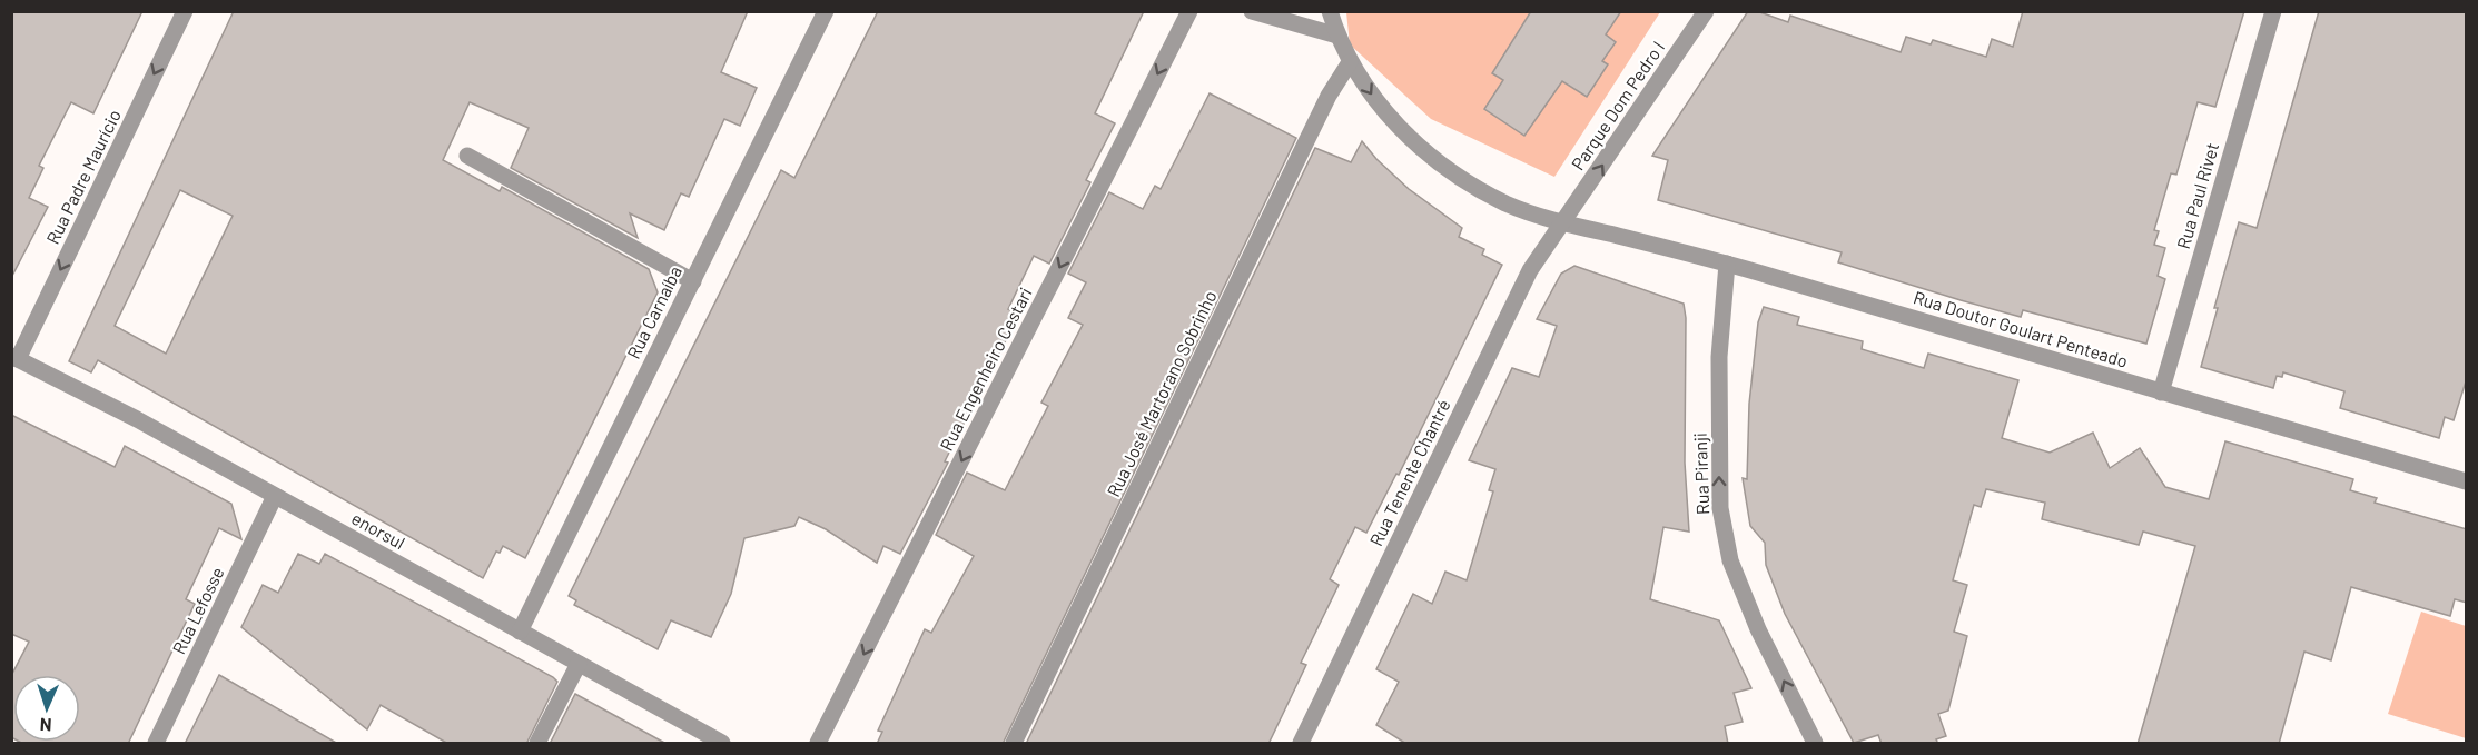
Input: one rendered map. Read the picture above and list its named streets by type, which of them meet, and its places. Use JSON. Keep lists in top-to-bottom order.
{
  "streets": {
    "street": [
      "Parque Dom Pedro I",
      "Rua Padre Maurício",
      "Rua Paul Rivet",
      "Rua Carnaíba",
      "Rua Doutor Goulart Penteado",
      "Rua Engenheiro Cestari",
      "Rua José Martorano Sobrinho",
      "Rua Tenente Chantré",
      "Rua Piranji",
      "enorsul",
      "Rua Lefosse"
    ]
  },
  "crossings": [
    ["Parque Dom Pedro I", "Rua Doutor Goulart Penteado"],
    ["Parque Dom Pedro I", "Rua Tenente Chantré"],
    ["Rua Padre Maurício", "enorsul"],
    ["Rua Paul Rivet", "Rua Doutor Goulart Penteado"],
    ["Rua Carnaíba", "enorsul"],
    ["Rua Doutor Goulart Penteado", "Rua José Martorano Sobrinho"],
    ["Rua Doutor Goulart Penteado", "Rua Tenente Chantré"],
    ["Rua Doutor Goulart Penteado", "Rua Piranji"],
    ["enorsul", "Rua Lefosse"]
  ],
  "one_way": [
    "Parque Dom Pedro I",
    "Rua Padre Maurício",
    "Rua Engenheiro Cestari",
    "Rua Piranji"
  ],
  "north": "bottom"
}
